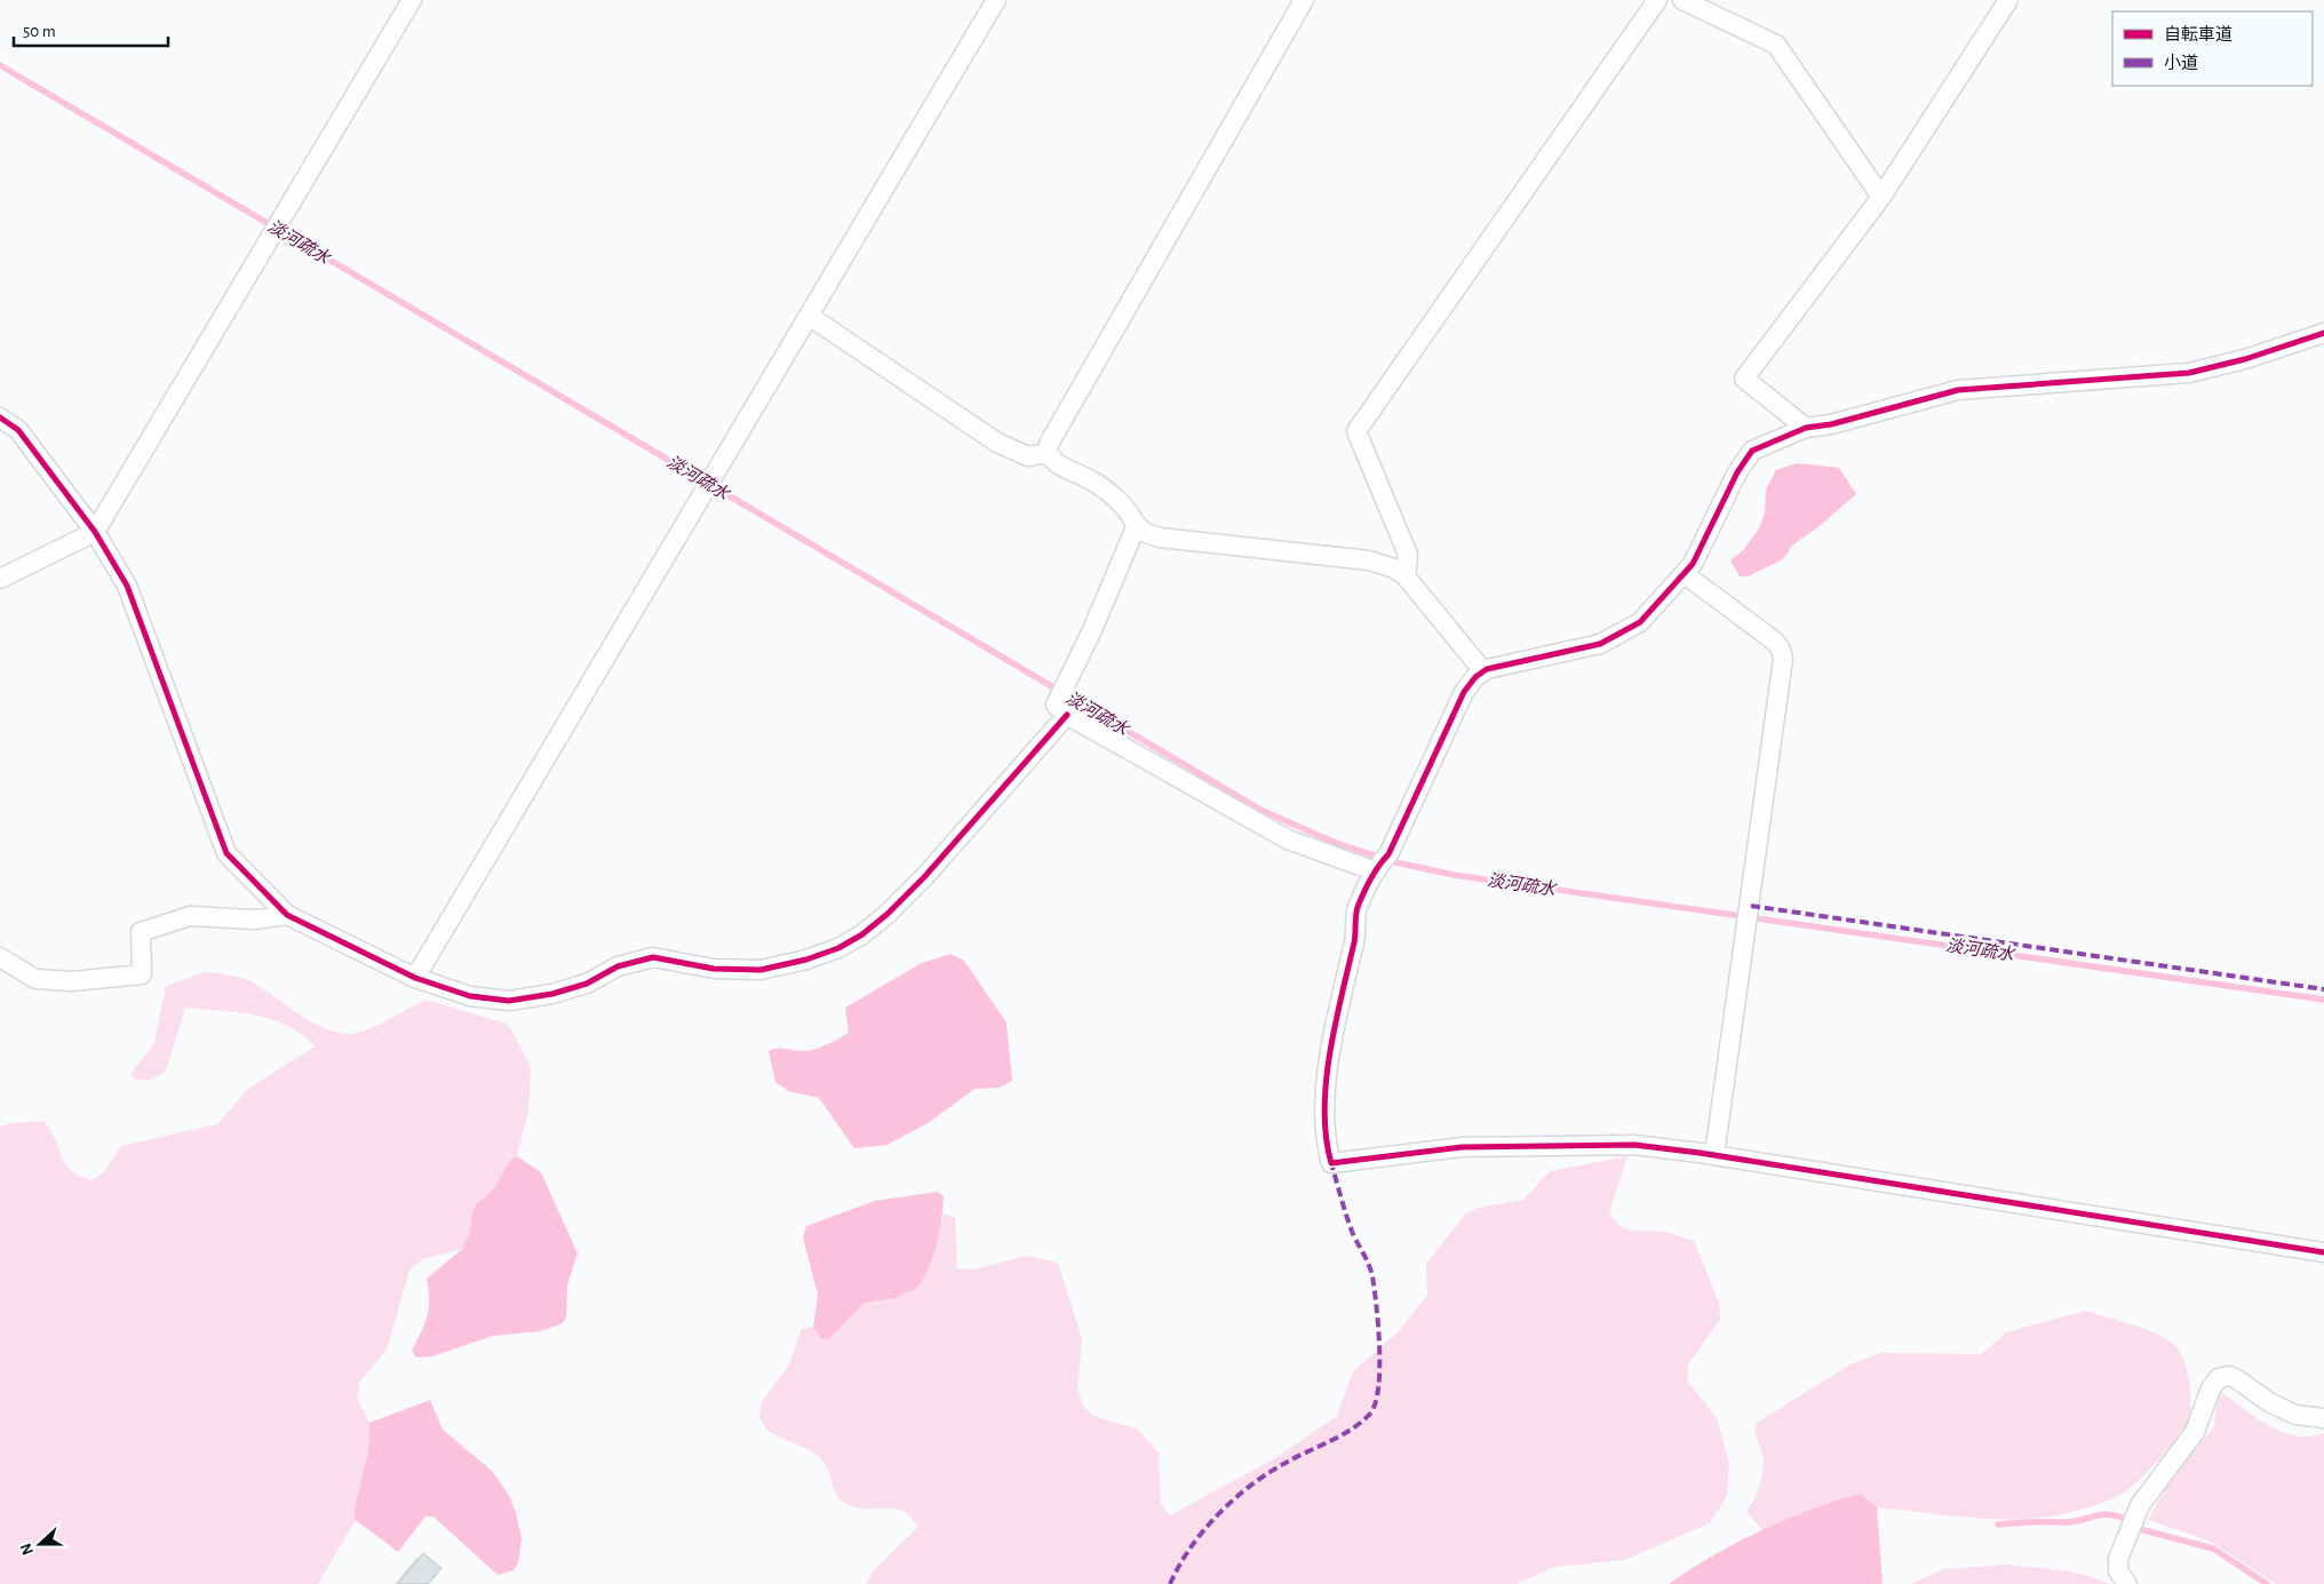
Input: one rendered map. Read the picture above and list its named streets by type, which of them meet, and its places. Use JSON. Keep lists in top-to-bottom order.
{
  "water": ["淡河疏水"],
  "legend": ["自転車道", "小道"],
  "scale_bar": "50 m",
  "north": "left"
}
